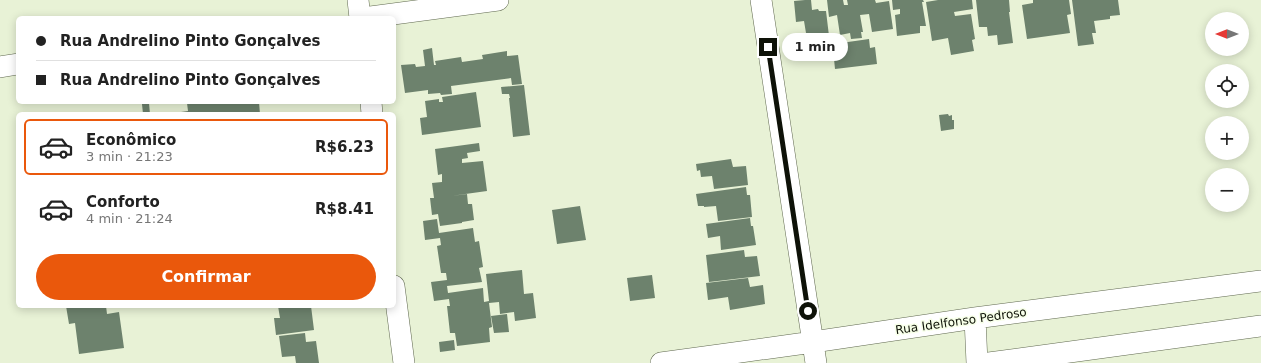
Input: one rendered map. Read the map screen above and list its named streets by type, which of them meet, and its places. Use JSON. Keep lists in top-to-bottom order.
{
  "streets": {
    "street": ["Rua Idelfonso Pedroso"]
  },
  "north": "left",
  "page": {
    "map_buttons": ["+", "−"],
    "banner": ["Rua Andrelino Pinto Gonçalves", "Rua Andrelino Pinto Gonçalves"],
    "bubble": "1 min",
    "list": [
      {
        "name": "Econômico",
        "note": "3 min · 21:23",
        "value": "R$6.23"
      },
      {
        "name": "Conforto",
        "note": "4 min · 21:24",
        "value": "R$8.41"
      }
    ],
    "buttons": "Confirmar"
  }
}
